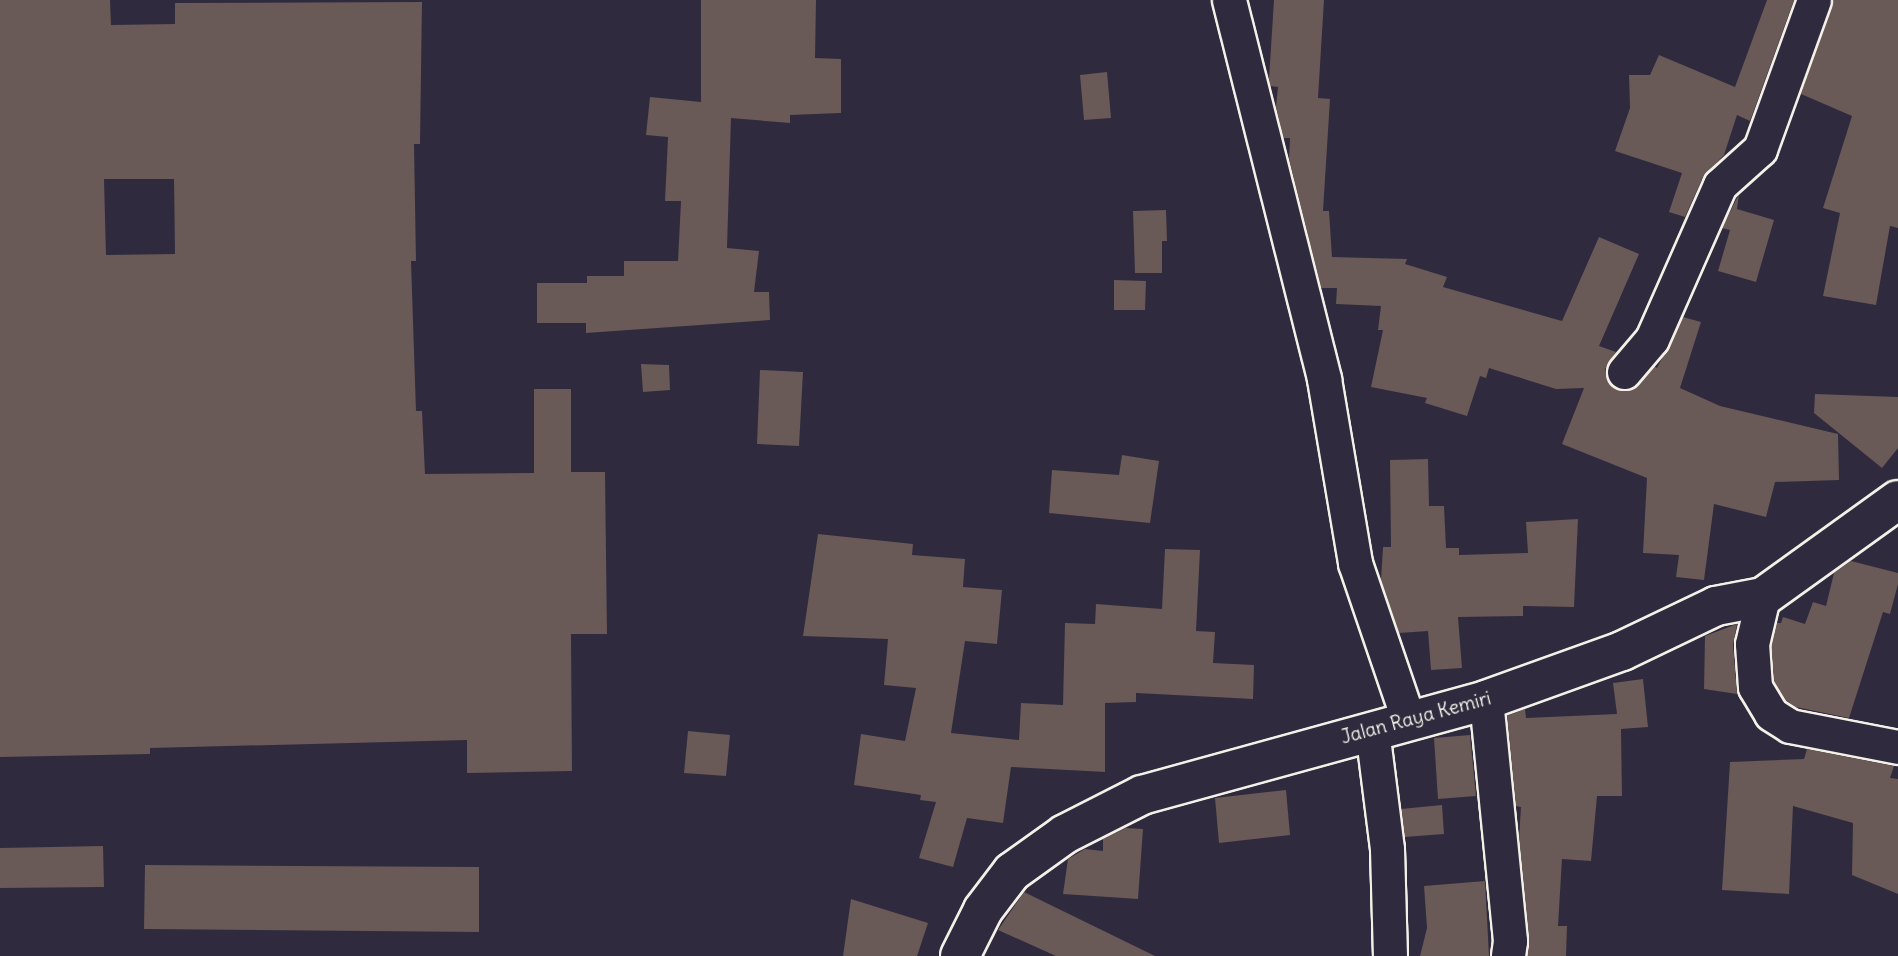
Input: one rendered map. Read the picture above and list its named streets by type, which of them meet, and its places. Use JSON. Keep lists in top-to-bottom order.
{
  "streets": {
    "street": ["Jalan Raya Kemiri"]
  }
}
